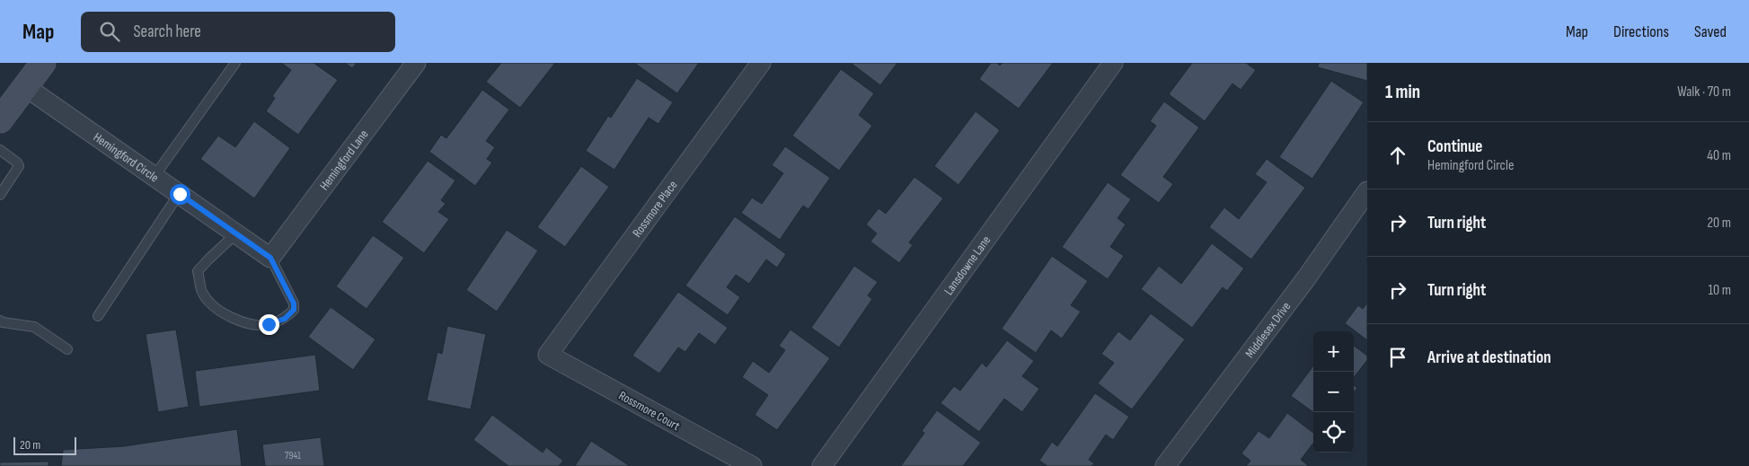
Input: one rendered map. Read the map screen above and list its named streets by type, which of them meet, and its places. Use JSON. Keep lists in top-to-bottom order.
{
  "streets": {
    "street": [
      "Hemingford Circle",
      "Hemingford Lane",
      "Rossmore Place",
      "Lansdowne Lane",
      "Middlesex Drive",
      "Rossmore Court"
    ]
  },
  "crossings": [
    ["Hemingford Circle", "Hemingford Lane"],
    ["Rossmore Place", "Rossmore Court"]
  ],
  "house_numbers": ["7941"],
  "scale_bar": "20 m",
  "page": {
    "header": "Map",
    "search": "Search here",
    "nav": ["Map", "Directions", "Saved"],
    "heading": ["1 min", "Walk · 70 m"],
    "list": [
      ["Continue", "Hemingford Circle", "40 m"],
      ["Turn right", "20 m"],
      ["Turn right", "10 m"],
      "Arrive at destination"
    ],
    "map_buttons": ["+", "−"],
    "scale": "20 m"
  }
}
